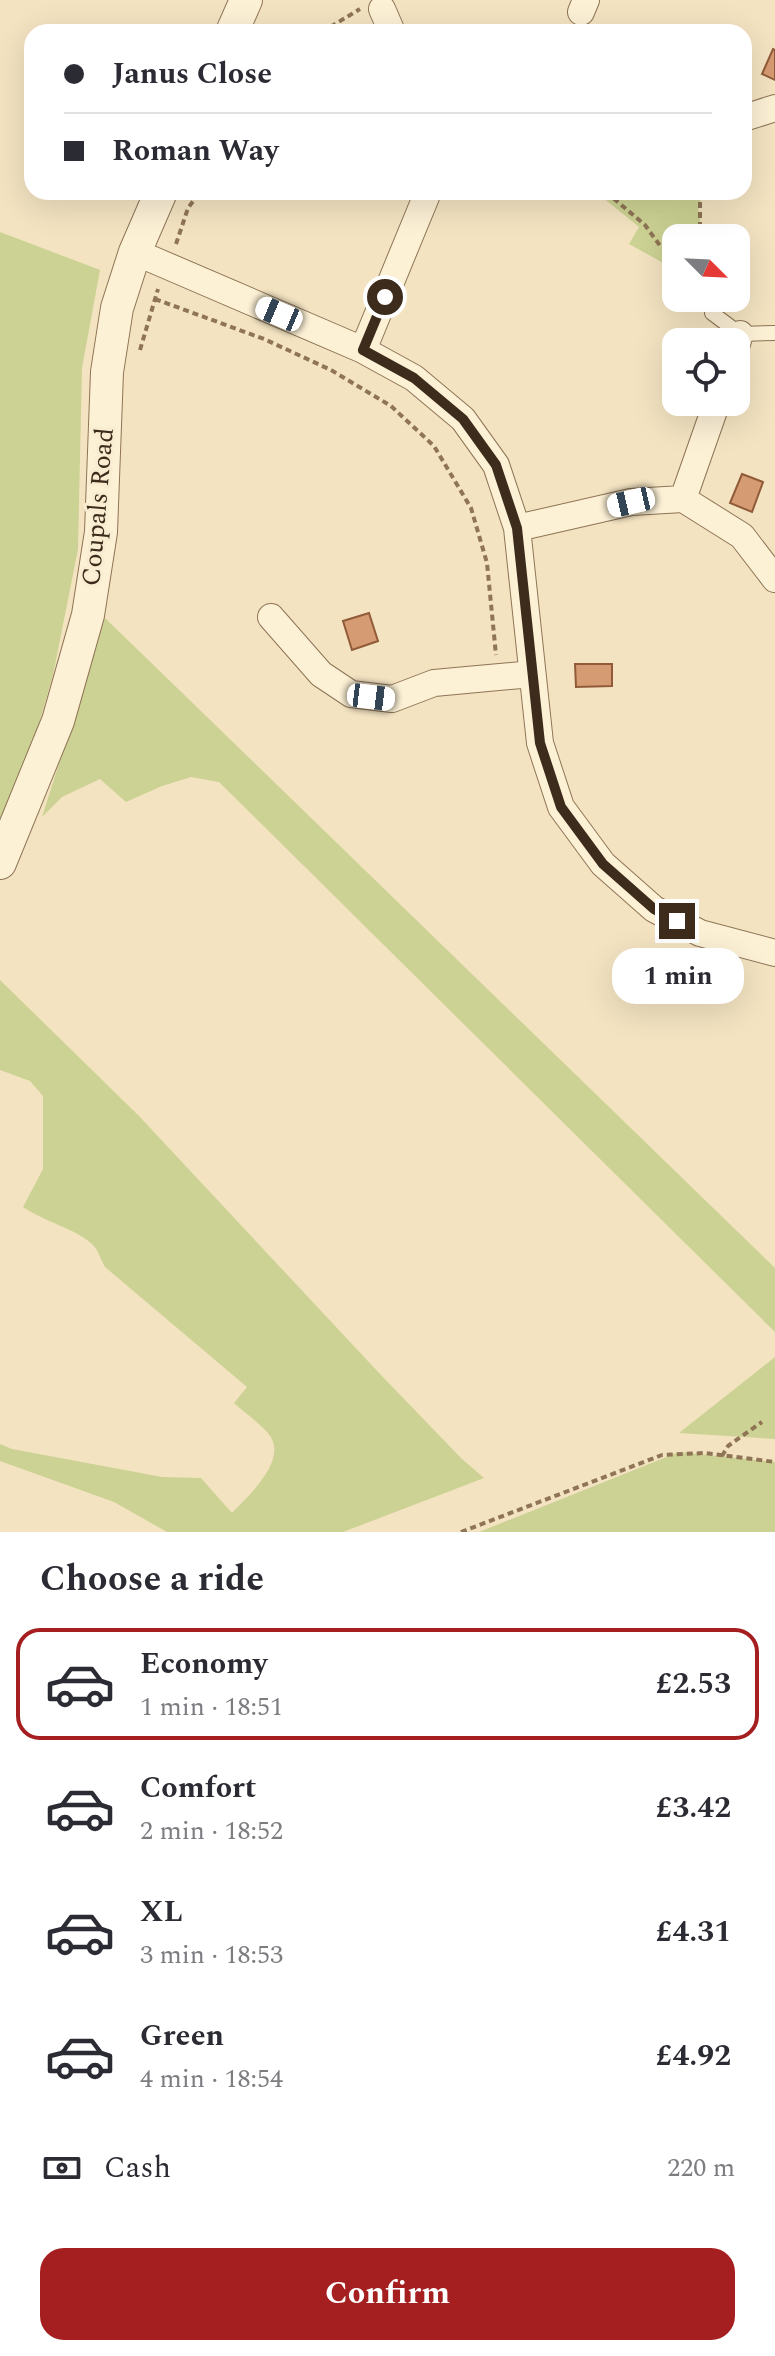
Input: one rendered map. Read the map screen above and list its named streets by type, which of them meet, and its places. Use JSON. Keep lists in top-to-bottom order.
{
  "streets": {
    "street": ["Coupals Road"]
  },
  "north": "bottom right",
  "page": {
    "banner": ["Janus Close", "Roman Way"],
    "bubble": "1 min",
    "heading": "Choose a ride",
    "list": [
      {
        "name": "Economy",
        "note": "1 min · 18:51",
        "value": "£2.53"
      },
      {
        "name": "Comfort",
        "note": "2 min · 18:52",
        "value": "£3.42"
      },
      {
        "name": "XL",
        "note": "3 min · 18:53",
        "value": "£4.31"
      },
      {
        "name": "Green",
        "note": "4 min · 18:54",
        "value": "£4.92"
      }
    ],
    "pay": ["Cash", "220 m"],
    "buttons": "Confirm"
  }
}
